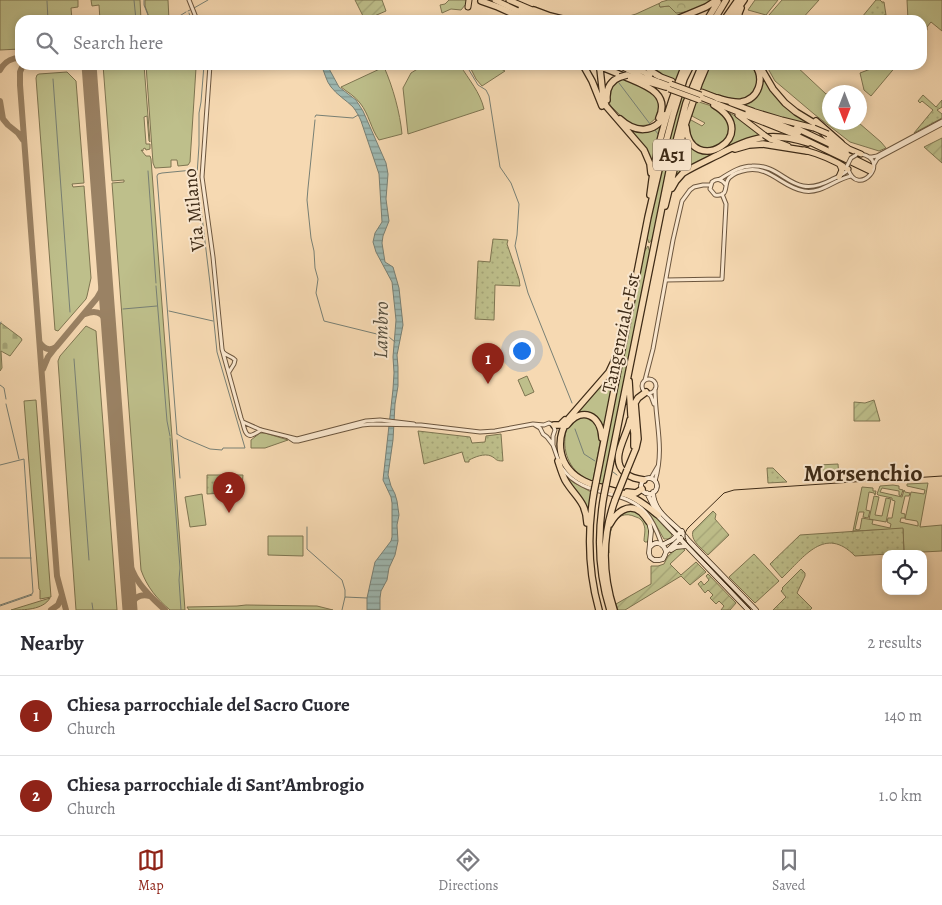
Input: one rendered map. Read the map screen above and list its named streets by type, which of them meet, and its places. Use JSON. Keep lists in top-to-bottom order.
{
  "streets": {
    "highway": ["A51", "Tangenziale Est"],
    "street": ["Via Milano"]
  },
  "districts": ["Morsenchio"],
  "water": ["Lambro"],
  "north": "bottom",
  "page": {
    "search": "Search here",
    "pins": ["1", "2"],
    "heading": ["Nearby", "2 results"],
    "list": [
      {
        "mark": "1",
        "name": "Chiesa parrocchiale del Sacro Cuore",
        "note": "Church",
        "value": "140 m"
      },
      {
        "mark": "2",
        "name": "Chiesa parrocchiale di Sant’Ambrogio",
        "note": "Church",
        "value": "1.0 km"
      }
    ],
    "nav": ["Map", "Directions", "Saved"]
  }
}
